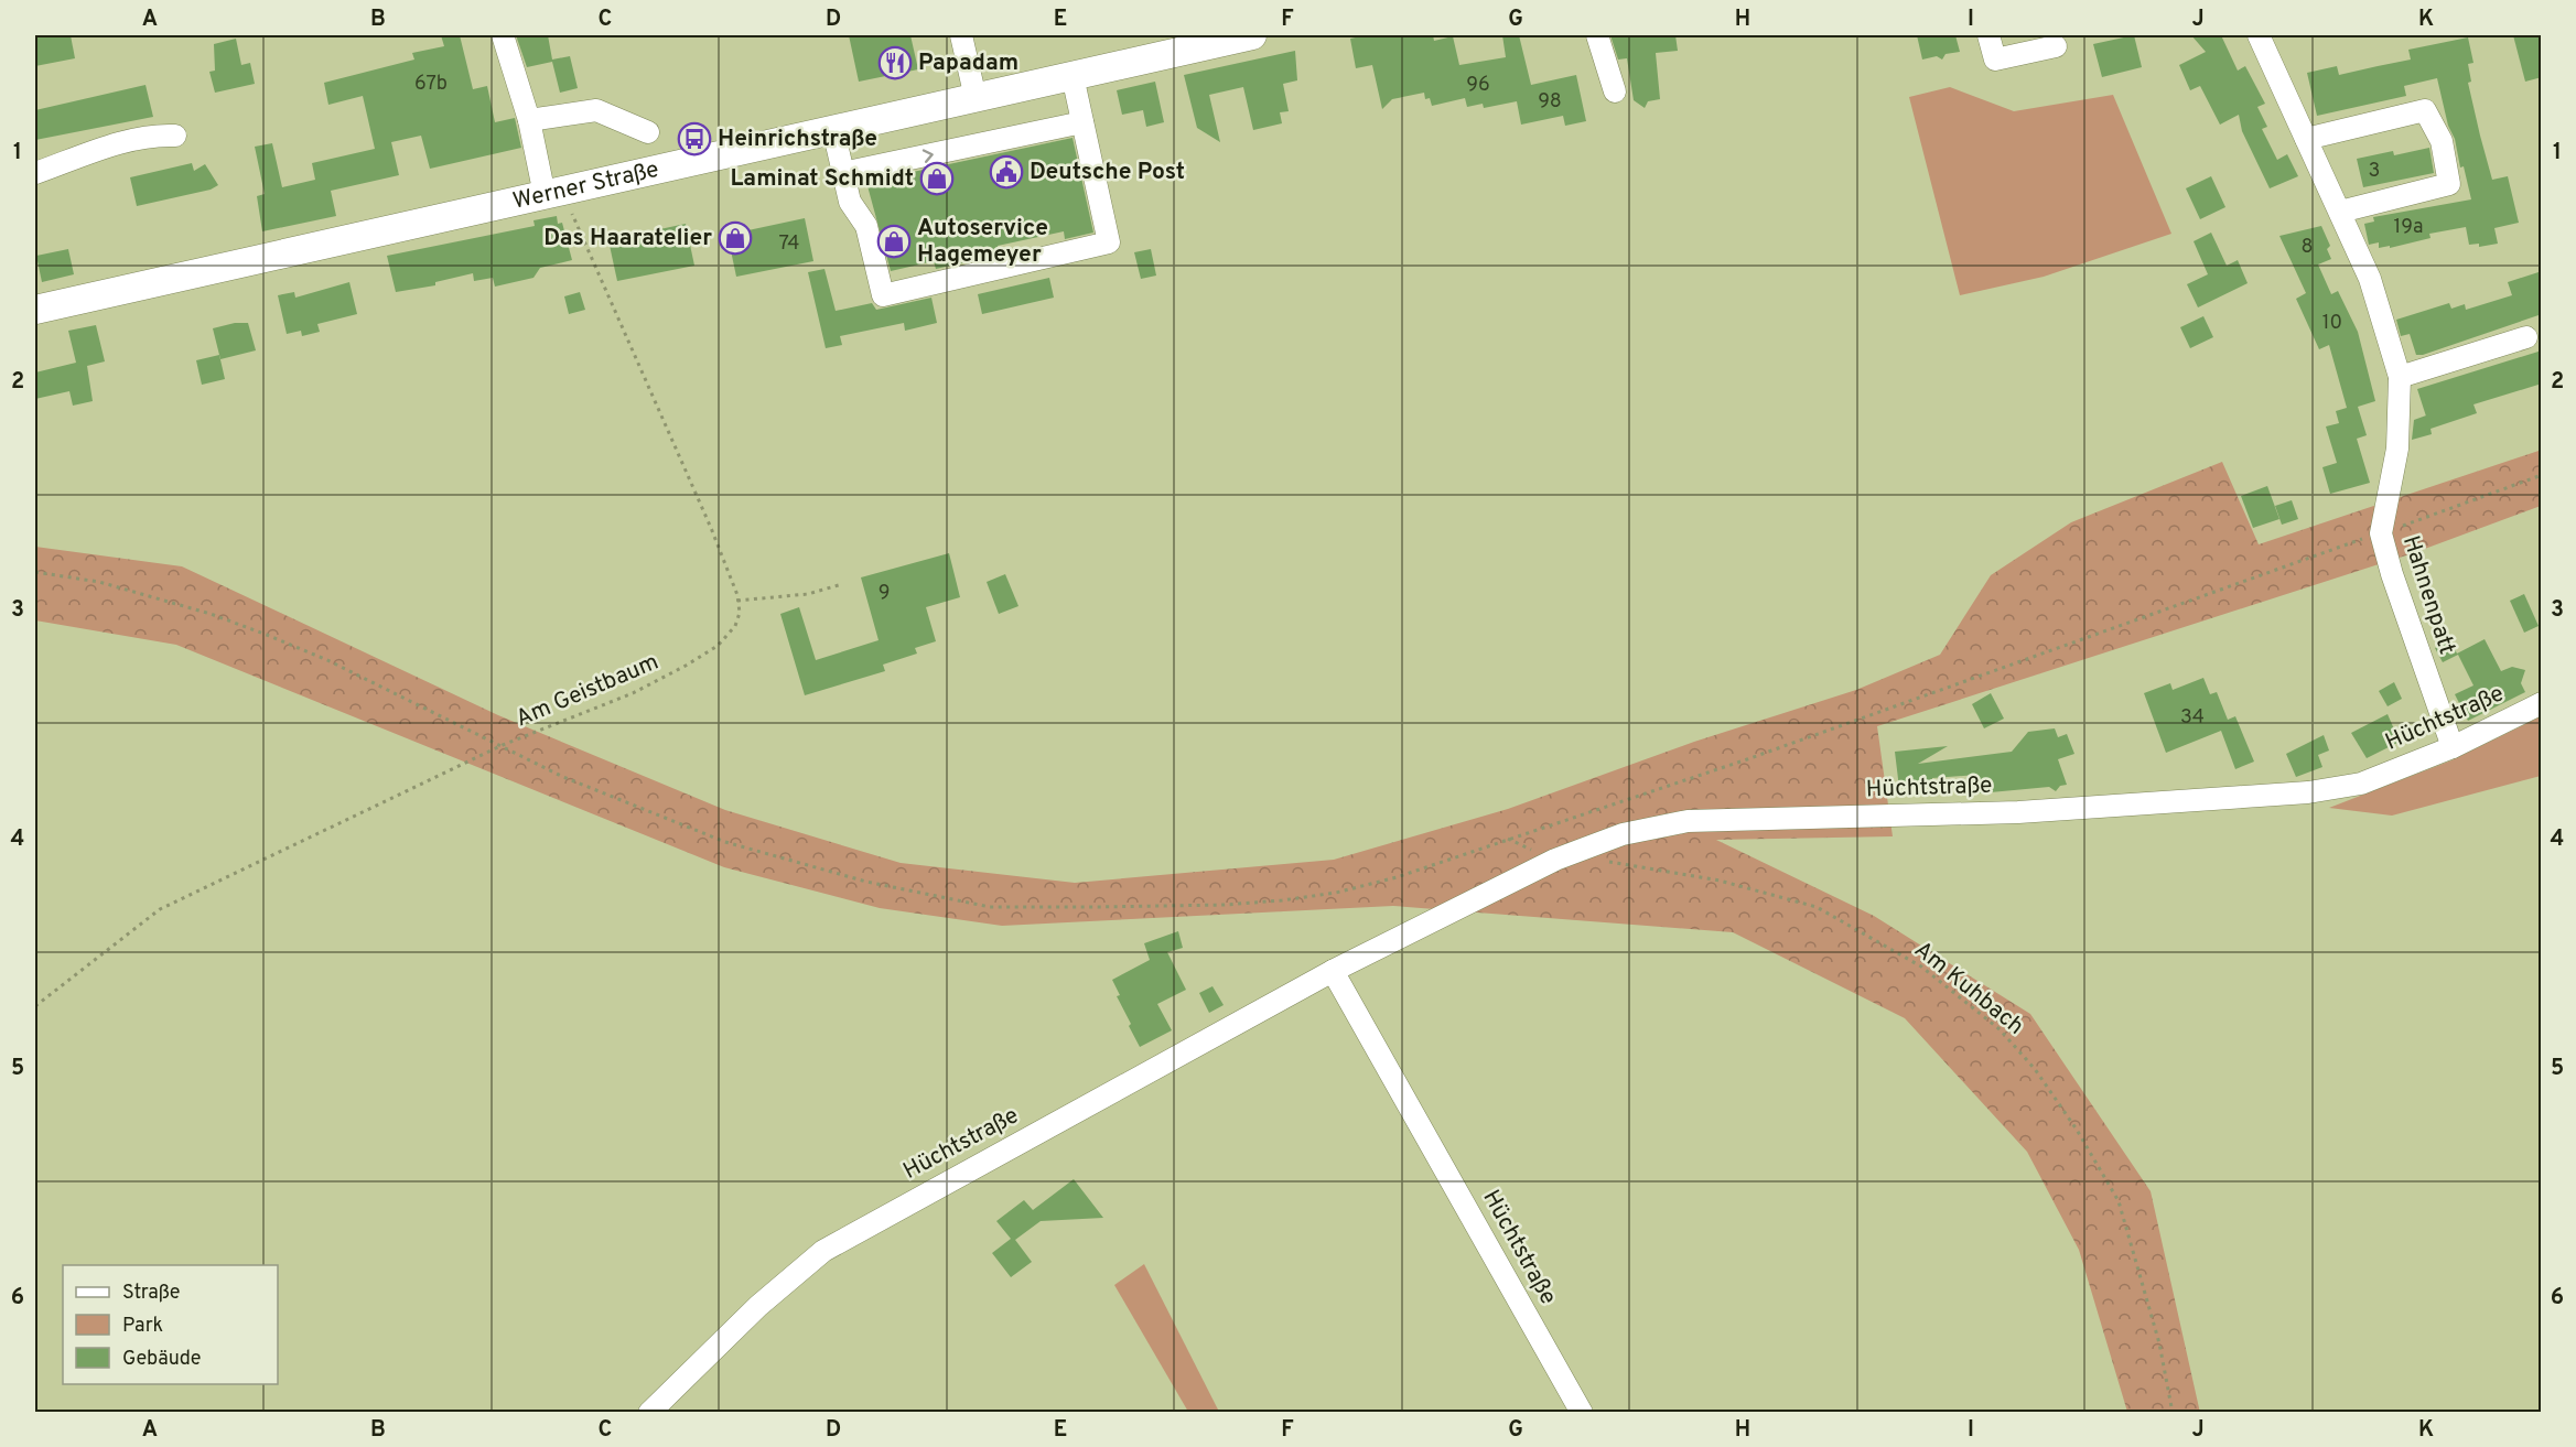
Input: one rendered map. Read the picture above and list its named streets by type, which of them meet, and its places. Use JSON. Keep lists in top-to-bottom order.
{
  "streets": {
    "main road": ["Werner Straße"],
    "street": ["Hahnenpatt", "Hüchtstraße"],
    "path": ["Am Geistbaum", "Am Kuhbach"]
  },
  "crossings": [
    ["Hahnenpatt", "Hüchtstraße"]
  ],
  "places": {
    "restaurant": ["Papadam"],
    "bus stop": ["Heinrichstraße"],
    "public building": ["Deutsche Post"],
    "shop": ["Laminat Schmidt", "Das Haaratelier", "Autoservice Hagemeyer"]
  },
  "house_numbers": [
    "67b",
    "96",
    "98",
    "3",
    "19a",
    "74",
    "8",
    "10",
    "9",
    "34"
  ],
  "legend": ["Straße", "Park", "Gebäude"],
  "grid": {
    "columns": [
      "A",
      "B",
      "C",
      "D",
      "E",
      "F",
      "G",
      "H",
      "I",
      "J",
      "K"
    ],
    "rows": [
      "1",
      "2",
      "3",
      "4",
      "5",
      "6"
    ]
  }
}
